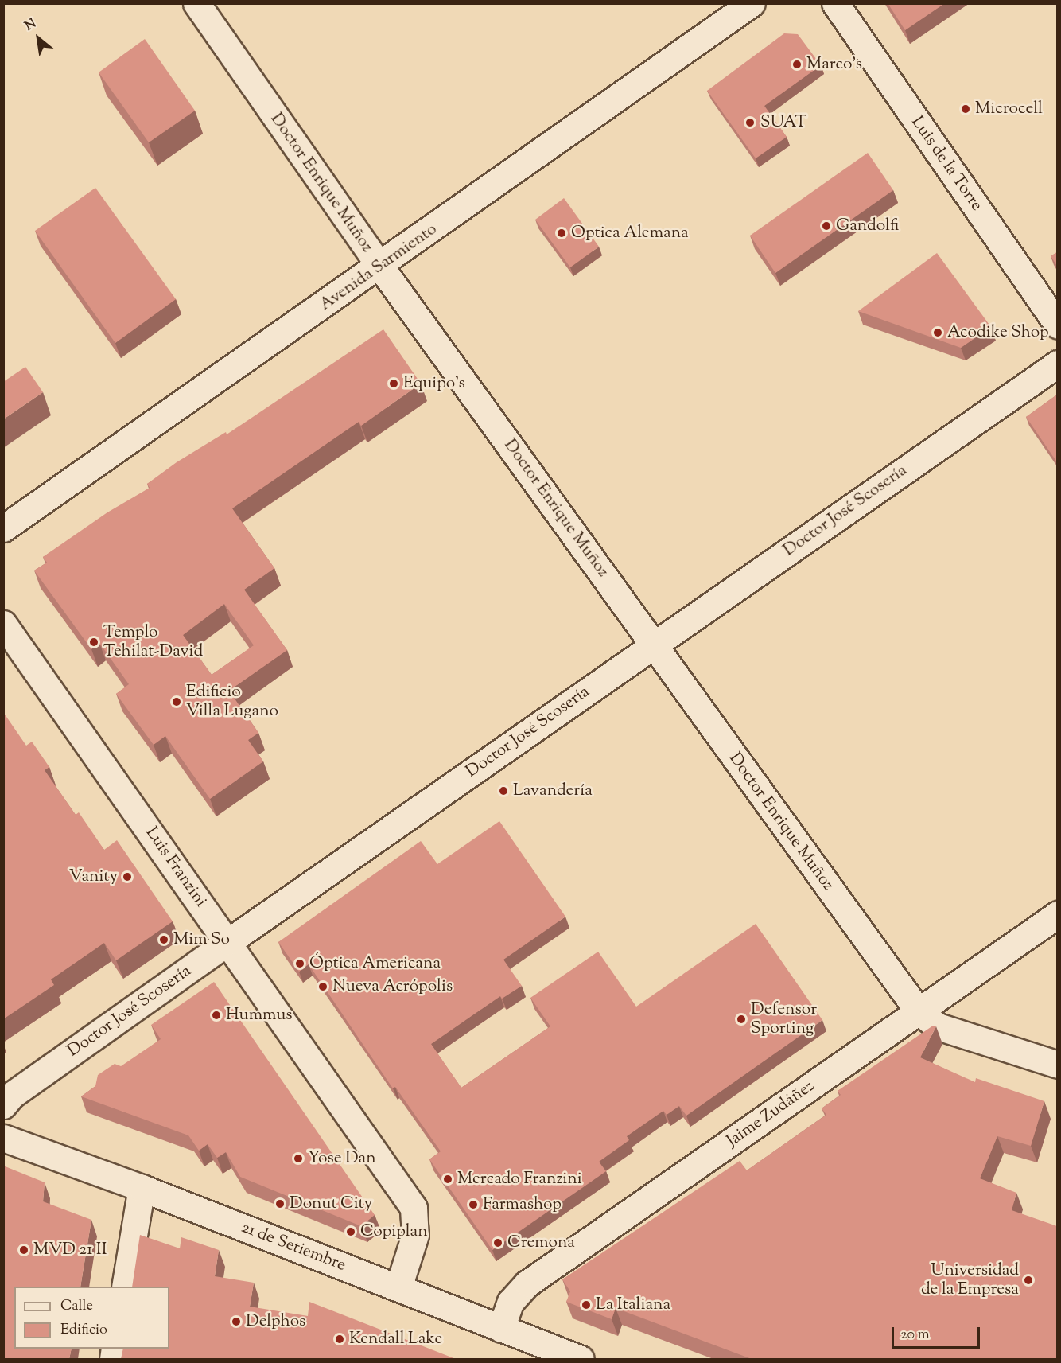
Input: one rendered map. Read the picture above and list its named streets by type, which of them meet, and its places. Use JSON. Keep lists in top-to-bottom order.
{
  "streets": {
    "street": [
      "Luis de la Torre",
      "Doctor Enrique Muñoz",
      "Avenida Sarmiento",
      "Doctor José Scosería",
      "Luis Franzini",
      "Jaime Zudáñez",
      "21 de Setiembre"
    ]
  },
  "crossings": [
    ["Doctor Enrique Muñoz", "Avenida Sarmiento"],
    ["Doctor Enrique Muñoz", "Doctor José Scosería"],
    ["Doctor Enrique Muñoz", "Jaime Zudáñez"],
    ["Doctor José Scosería", "Luis Franzini"],
    ["Luis Franzini", "21 de Setiembre"],
    ["Jaime Zudáñez", "21 de Setiembre"]
  ],
  "places": [
    "Marco's",
    "Microcell",
    "SUAT",
    "Gandolfi",
    "Optica Alemana",
    "Acodike Shop",
    "Equipo's",
    "Templo Tehilat-David",
    "Edificio Villa Lugano",
    "Lavandería",
    "Vanity",
    "Mim So",
    "Óptica Americana",
    "Nueva Acrópolis",
    "Hummus",
    "Defensor Sporting",
    "Yose Dan",
    "Mercado Franzini",
    "Donut City",
    "Farmashop",
    "Copiplan",
    "Cremona",
    "MVD 21 II",
    "Universidad de la Empresa",
    "La Italiana",
    "Delphos",
    "Kendall Lake"
  ],
  "legend": ["Calle", "Edificio"],
  "scale_bar": "20 m",
  "north": "top left"
}
